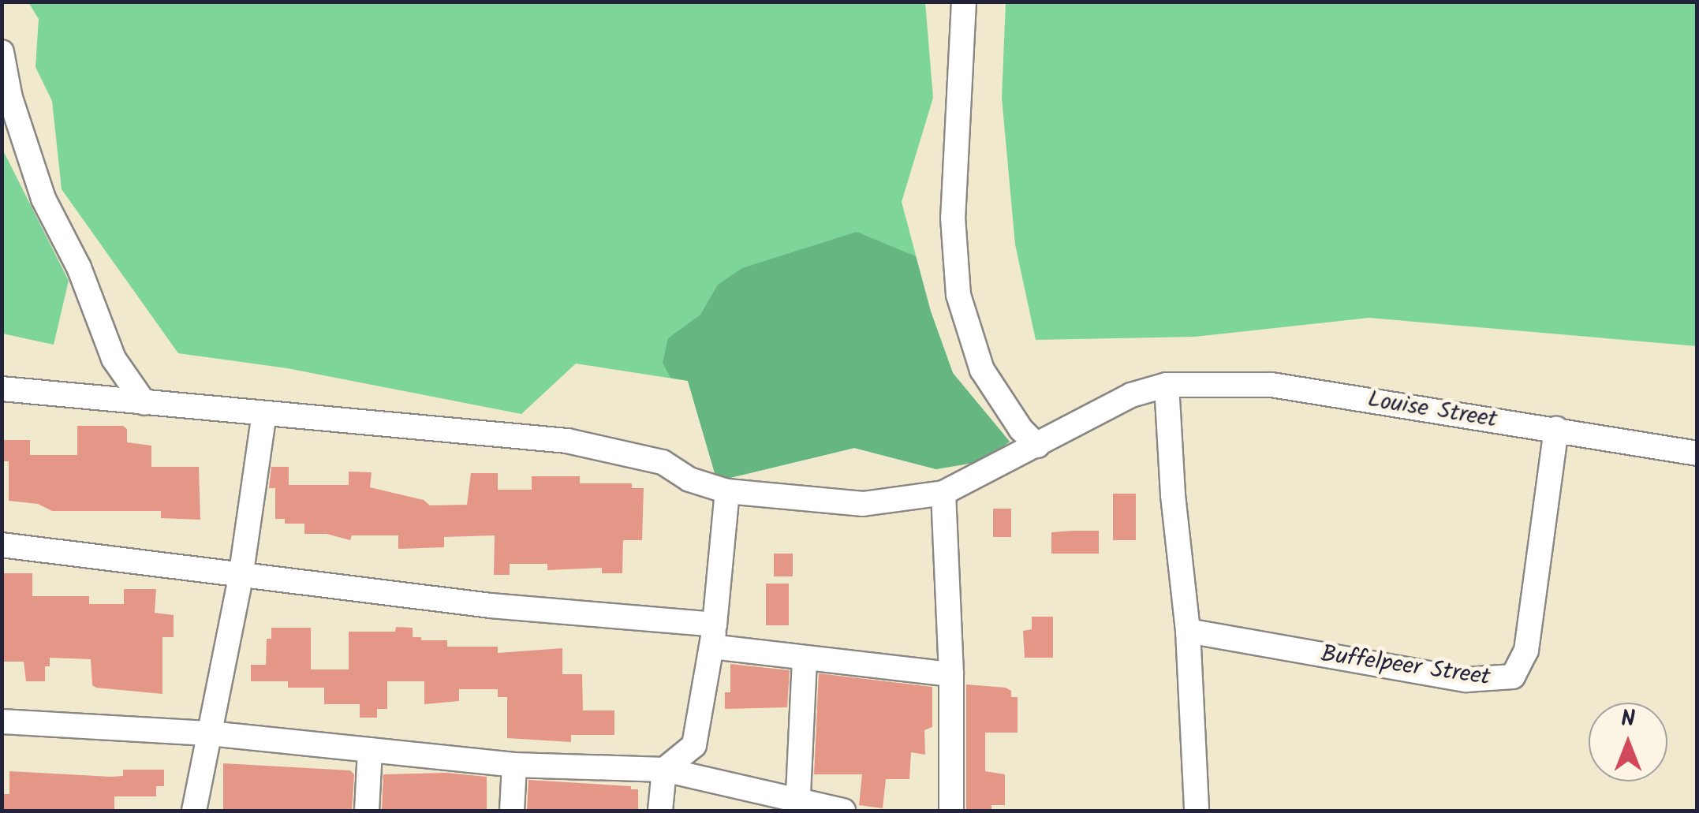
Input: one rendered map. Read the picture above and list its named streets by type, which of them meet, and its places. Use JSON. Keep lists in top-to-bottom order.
{
  "streets": {
    "street": ["Louise Street", "Buffelpeer Street"]
  },
  "crossings": [
    ["Louise Street", "Buffelpeer Street"]
  ],
  "north": "top"
}
